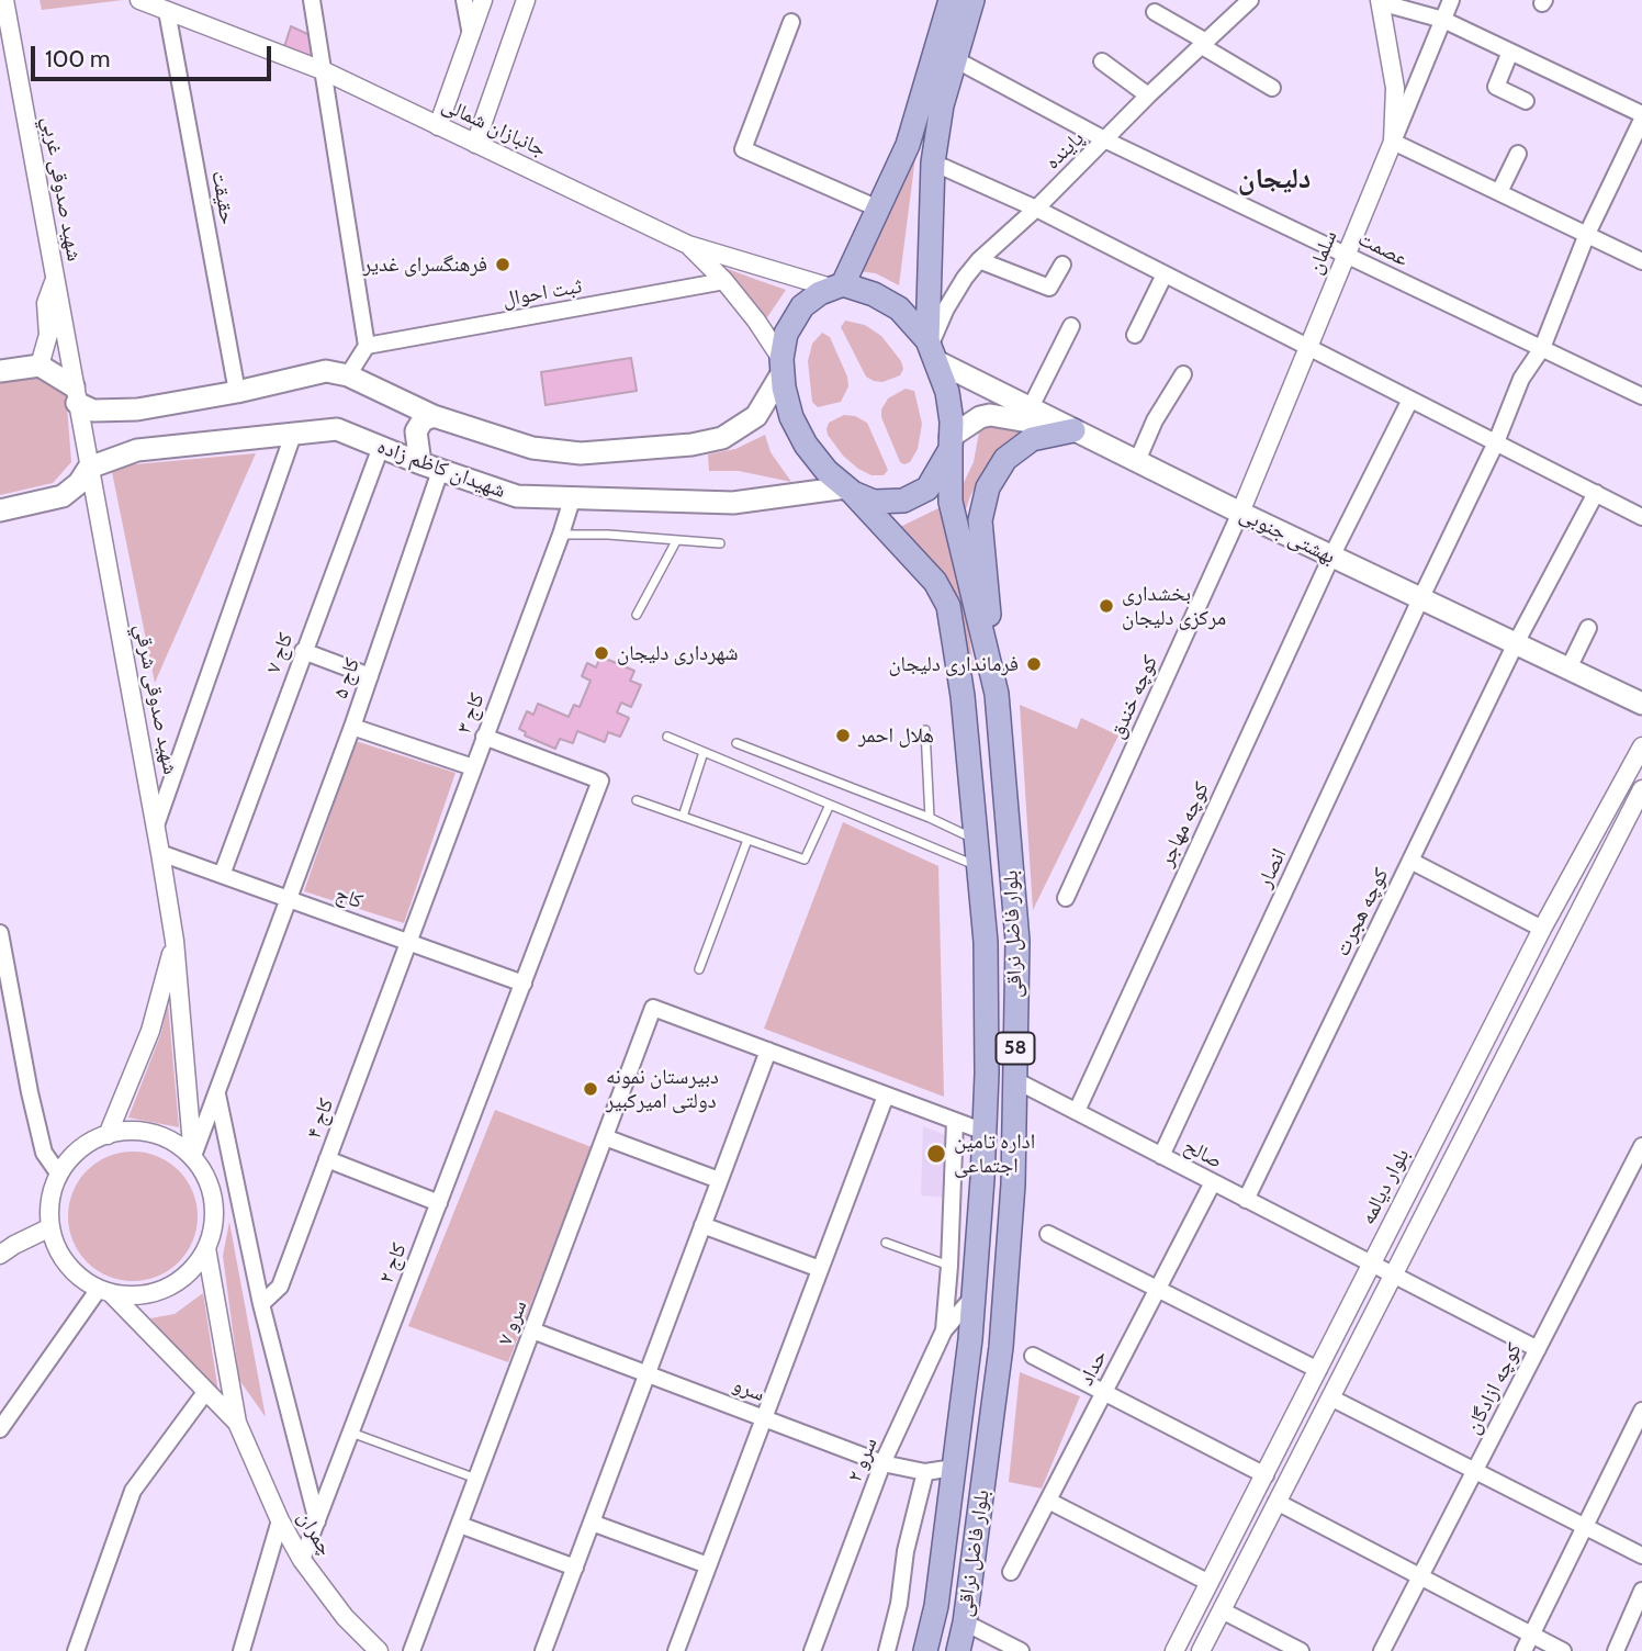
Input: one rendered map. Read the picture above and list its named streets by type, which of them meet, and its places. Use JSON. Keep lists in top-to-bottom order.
{
  "streets": {
    "main road": [
      "شهیدان کاظم زاده",
      "بهشتی جنوبی",
      "بلوار فاضل نراقی",
      "58"
    ],
    "street": [
      "جانبازان شمالی",
      "پاینده",
      "شهید صدوقی غربي",
      "حقیقت",
      "عصمت",
      "سلمان",
      "ثبت احوال",
      "کاج ۷",
      "کاج ۵",
      "کوچه خندق",
      "شهید صدوقی شرقي",
      "کاج ۳",
      "کوچه مهاجر",
      "انصار",
      "کاج",
      "کوچه هجرت",
      "کاج ۴",
      "صالح",
      "بلوار دیالمه",
      "کاج ۲",
      "سرو ۷",
      "حداد",
      "کوچه ازادگان",
      "سرو",
      "سرو ۲",
      "چمران"
    ]
  },
  "crossings": [
    ["جانبازان شمالی", "پاینده"],
    ["جانبازان شمالی", "حقیقت"],
    ["جانبازان شمالی", "شهیدان کاظم زاده"],
    ["جانبازان شمالی", "بهشتی جنوبی"],
    ["جانبازان شمالی", "بلوار فاضل نراقی"],
    ["پاینده", "عصمت"],
    ["پاینده", "شهیدان کاظم زاده"],
    ["پاینده", "بهشتی جنوبی"],
    ["پاینده", "بلوار فاضل نراقی"],
    ["شهید صدوقی غربي", "شهیدان کاظم زاده"],
    ["شهید صدوقی غربي", "شهید صدوقی شرقي"],
    ["عصمت", "سلمان"],
    ["عصمت", "انصار"],
    ["سلمان", "بهشتی جنوبی"],
    ["سلمان", "کوچه خندق"],
    ["شهیدان کاظم زاده", "بهشتی جنوبی"],
    ["شهیدان کاظم زاده", "کاج ۷"],
    ["شهیدان کاظم زاده", "کاج ۵"],
    ["شهیدان کاظم زاده", "شهید صدوقی شرقي"],
    ["شهیدان کاظم زاده", "کاج ۳"],
    ["شهیدان کاظم زاده", "بلوار فاضل نراقی"],
    ["بهشتی جنوبی", "کوچه خندق"],
    ["بهشتی جنوبی", "کوچه مهاجر"],
    ["بهشتی جنوبی", "انصار"],
    ["بهشتی جنوبی", "کوچه هجرت"],
    ["بهشتی جنوبی", "بلوار فاضل نراقی"],
    ["کاج ۷", "کاج"],
    ["کاج ۵", "شهید صدوقی شرقي"],
    ["کاج ۵", "کاج"],
    ["شهید صدوقی شرقي", "کاج"],
    ["کاج ۳", "کاج"],
    ["کاج ۳", "کاج ۴"],
    ["کاج ۳", "کاج ۲"],
    ["کوچه مهاجر", "صالح"],
    ["انصار", "صالح"],
    ["کاج", "کاج ۴"],
    ["کاج", "کاج ۲"],
    ["کوچه هجرت", "صالح"],
    ["بلوار فاضل نراقی", "صالح"],
    ["بلوار فاضل نراقی", "سرو"],
    ["بلوار فاضل نراقی", "سرو ۲"],
    ["صالح", "بلوار دیالمه"],
    ["صالح", "حداد"],
    ["صالح", "کوچه ازادگان"],
    ["کاج ۲", "چمران"],
    ["سرو ۷", "سرو"],
    ["سرو", "سرو ۲"]
  ],
  "districts": ["دلیجان"],
  "places": [
    "فرهنگسرای غدیر",
    "بخشداری مرکزی دلیجان",
    "شهرداری دلیجان",
    "فرمانداری دلیجان",
    "هلال احمر",
    "دبیرستان نمونه دولتی امیرکبیر",
    "اداره تامین اجتماعی"
  ],
  "scale_bar": "100 m"
}
